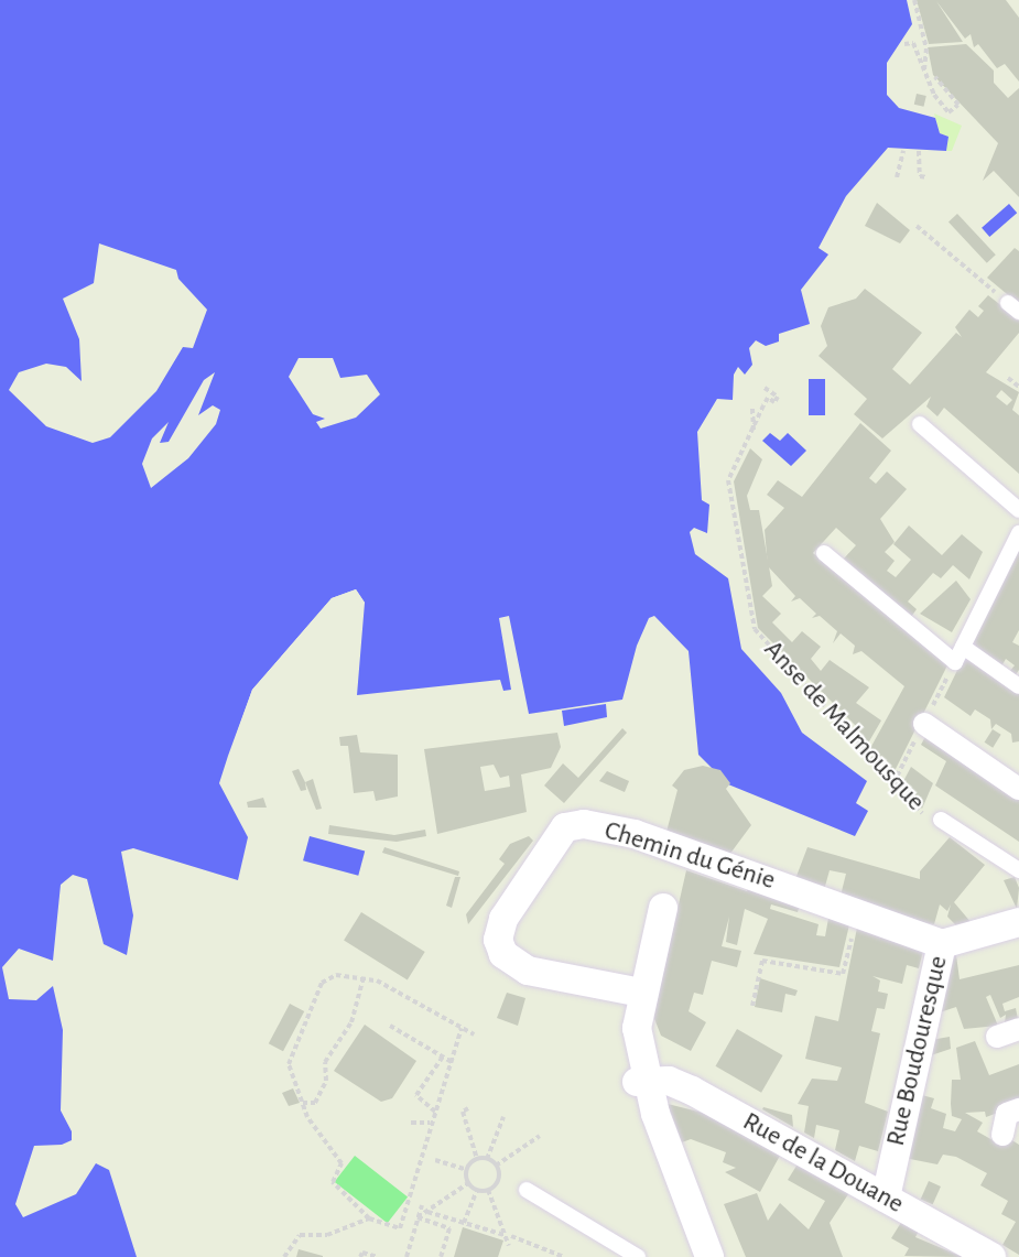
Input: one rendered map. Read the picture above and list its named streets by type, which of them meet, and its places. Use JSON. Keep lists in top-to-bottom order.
{
  "streets": {
    "street": ["Chemin du Génie", "Rue Boudouresque", "Rue de la Douane"],
    "path": ["Anse de Malmousque"]
  },
  "crossings": [
    ["Chemin du Génie", "Rue Boudouresque"],
    ["Rue Boudouresque", "Rue de la Douane"]
  ]
}
